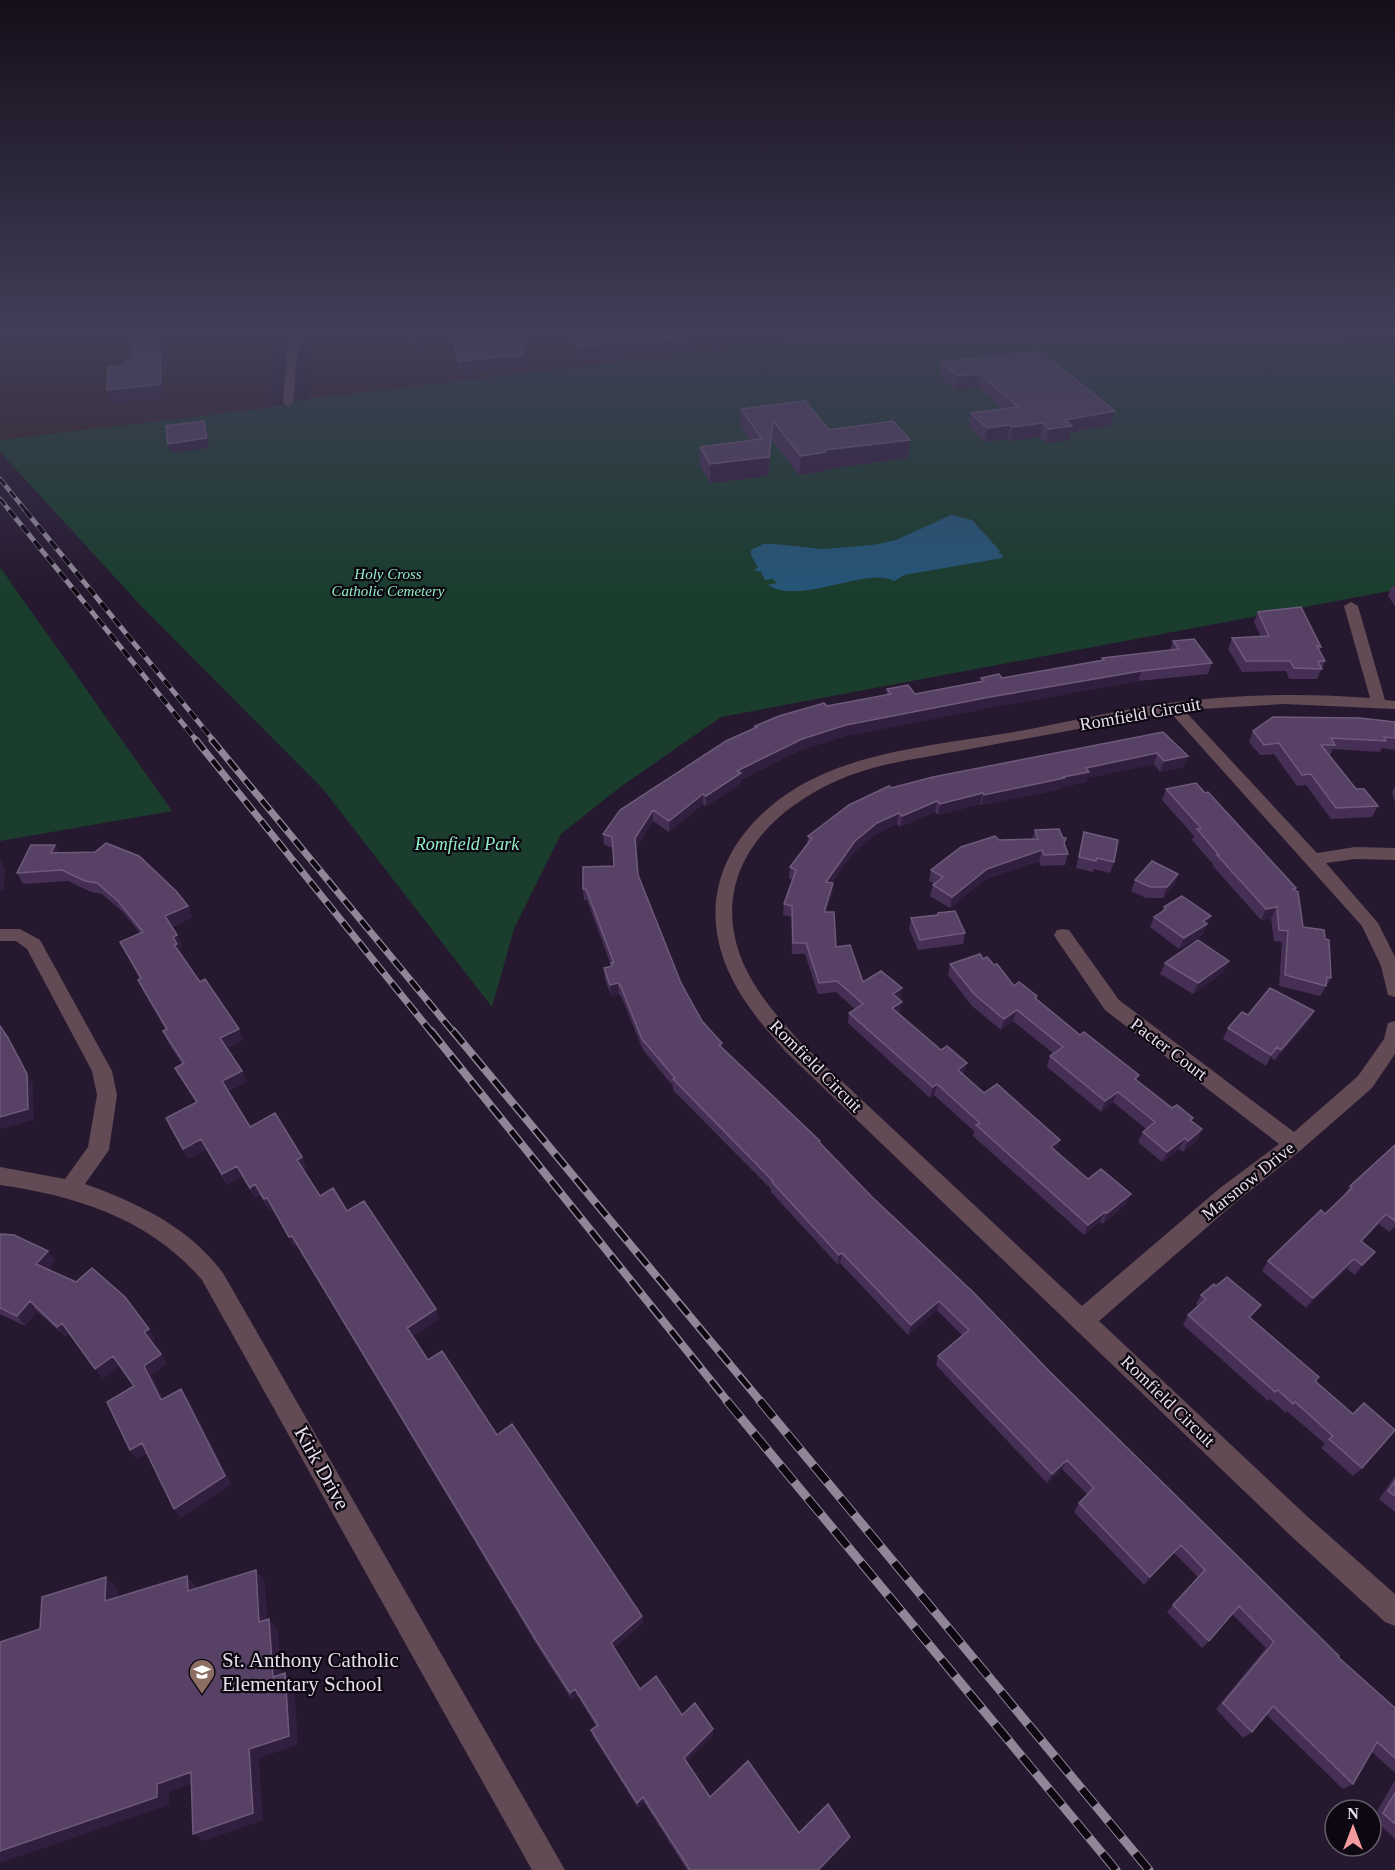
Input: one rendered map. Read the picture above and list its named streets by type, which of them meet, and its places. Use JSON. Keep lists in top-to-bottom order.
{
  "streets": {
    "street": [
      "Romfield Circuit",
      "Pacter Court",
      "Marsnow Drive",
      "Kirk Drive"
    ]
  },
  "crossings": [
    ["Romfield Circuit", "Marsnow Drive"],
    ["Pacter Court", "Marsnow Drive"]
  ],
  "parks": ["Holy Cross Catholic Cemetery", "Romfield Park"],
  "places": {
    "school or university": ["St. Anthony Catholic Elementary School"]
  },
  "north": "top"
}
